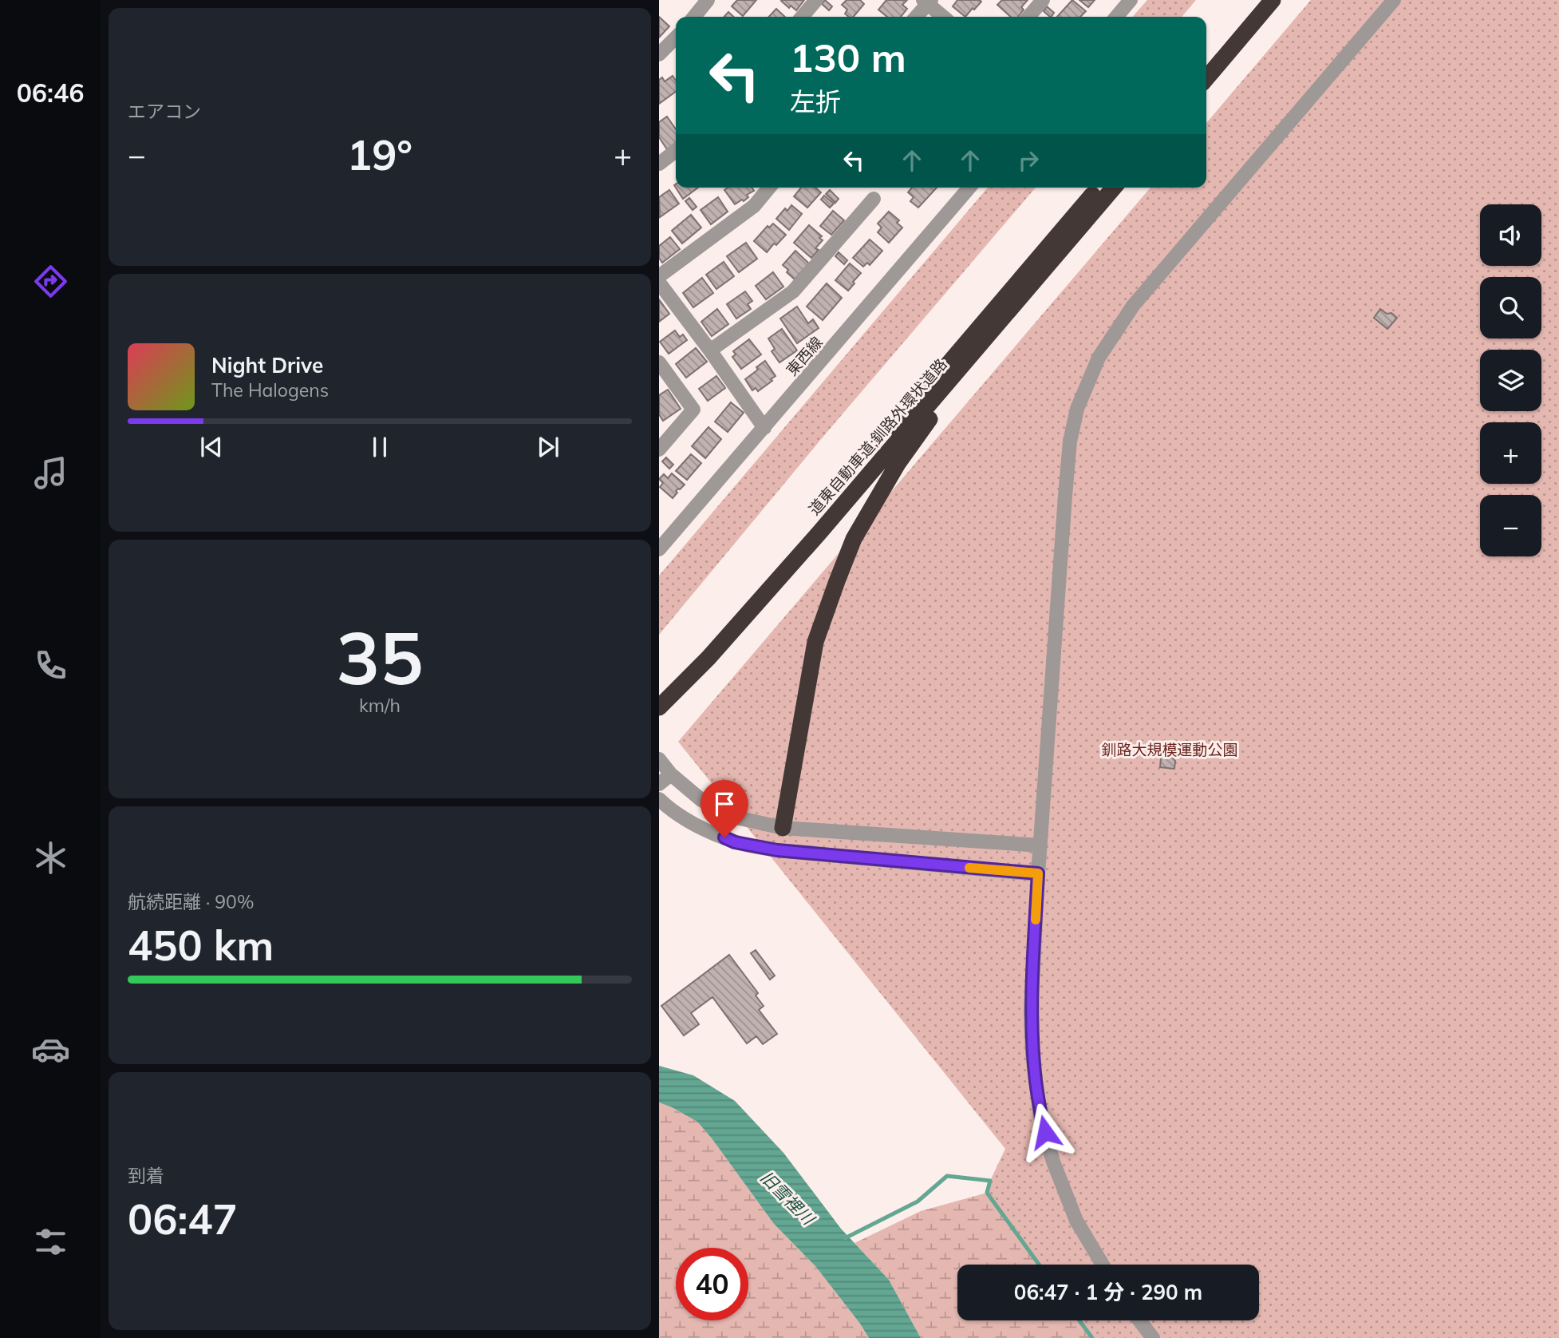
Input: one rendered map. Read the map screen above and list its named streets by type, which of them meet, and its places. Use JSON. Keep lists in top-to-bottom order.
{
  "streets": {
    "highway": ["道東自動車道;釧路外環状道路"],
    "street": ["東西線"]
  },
  "water": ["旧雪裡川"],
  "parks": ["釧路大規模運動公園"],
  "page": {
    "tabs": "06:46",
    "tile": [
      "エアコン",
      ["35", "km/h"],
      ["航続距離 · 90%", "450 km"],
      ["到着", "06:47"]
    ],
    "turn": ["130 m", "左折"],
    "heat": ["−", "19°", "+"],
    "map_buttons": ["+", "−"],
    "song": ["Night Drive", "The Halogens"],
    "limit": "40",
    "trip": "06:47 · 1 分 · 290 m"
  }
}
